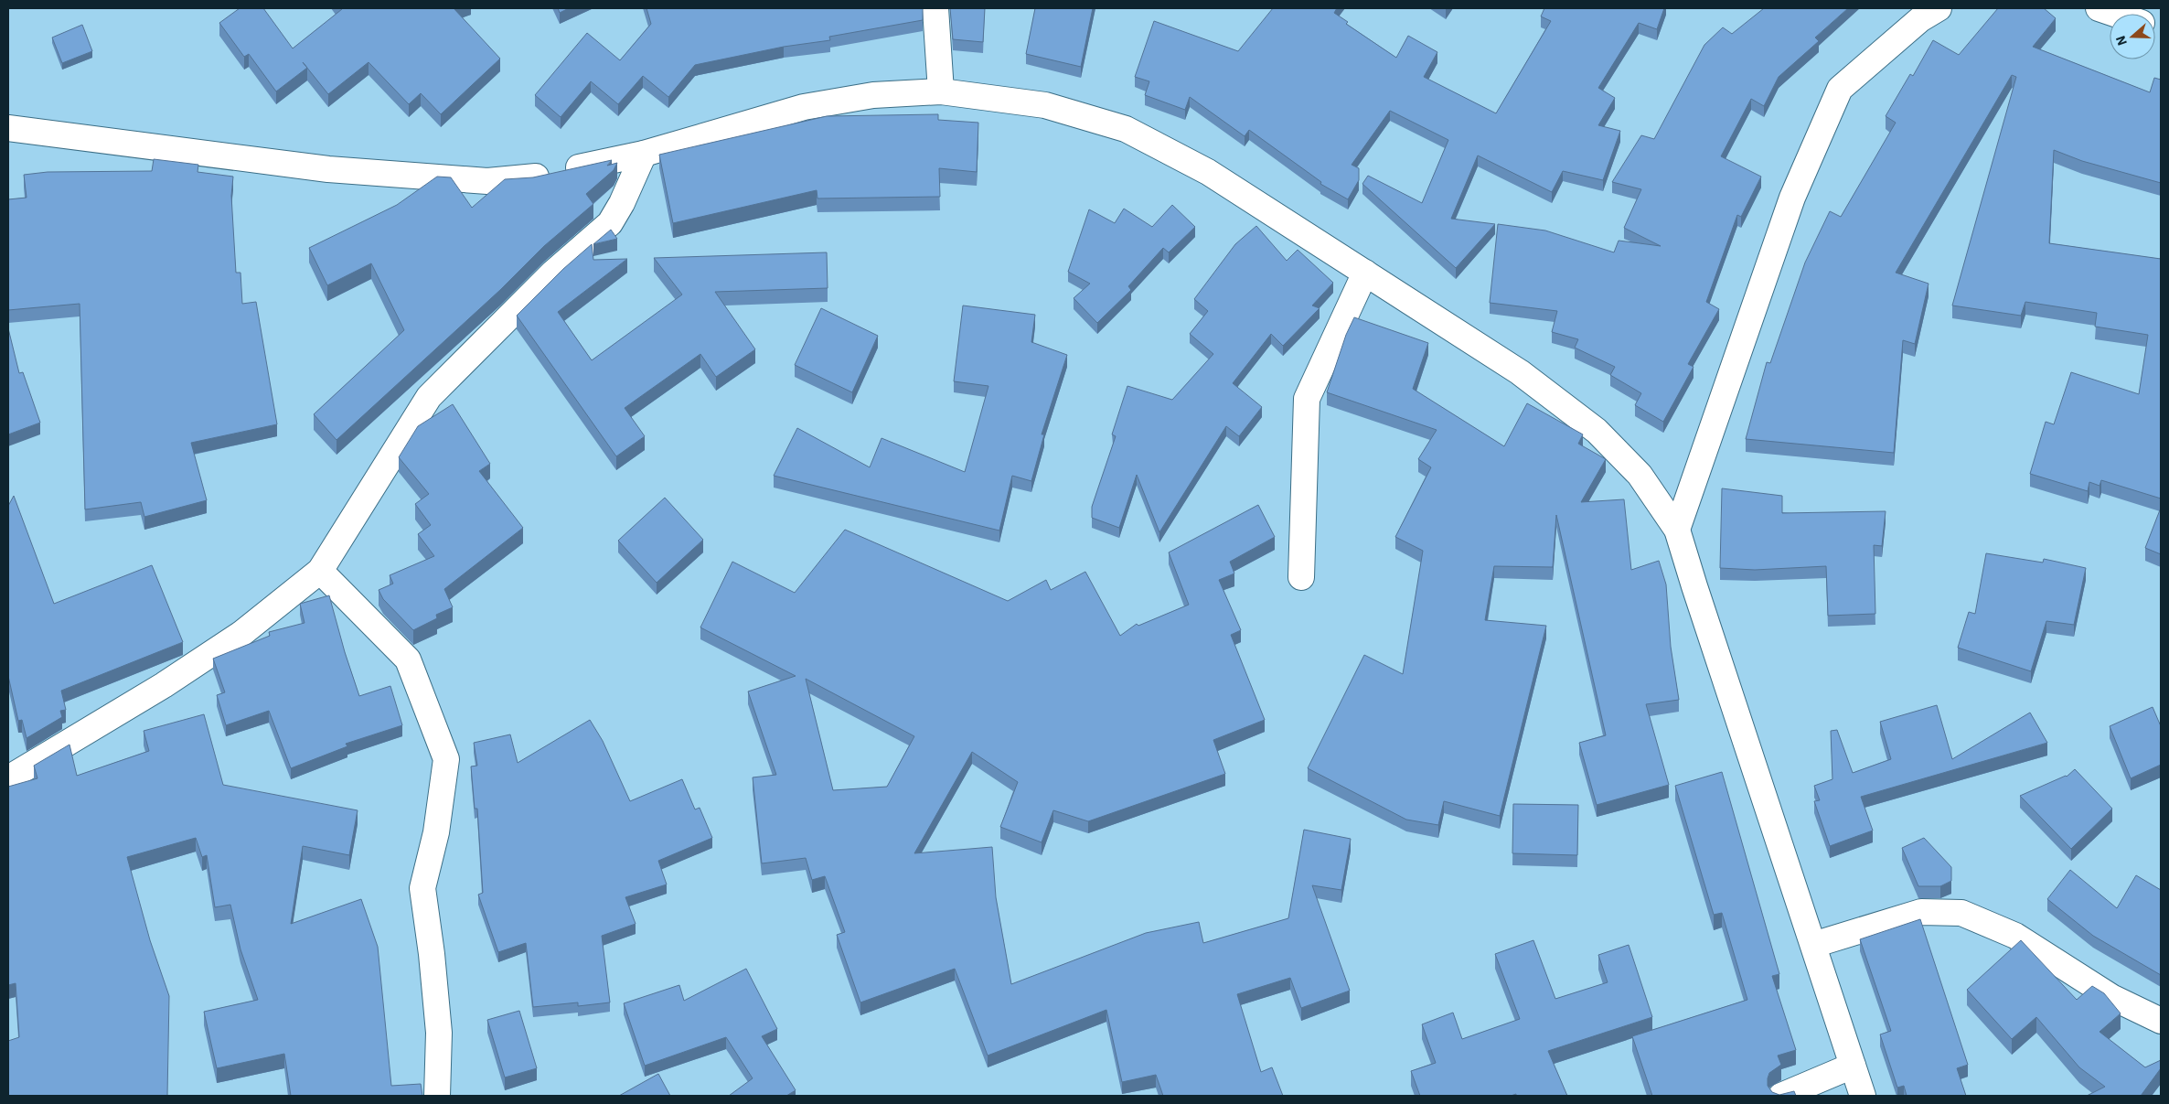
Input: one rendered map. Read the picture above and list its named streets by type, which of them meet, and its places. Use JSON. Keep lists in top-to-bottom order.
{
  "north": "left"
}
